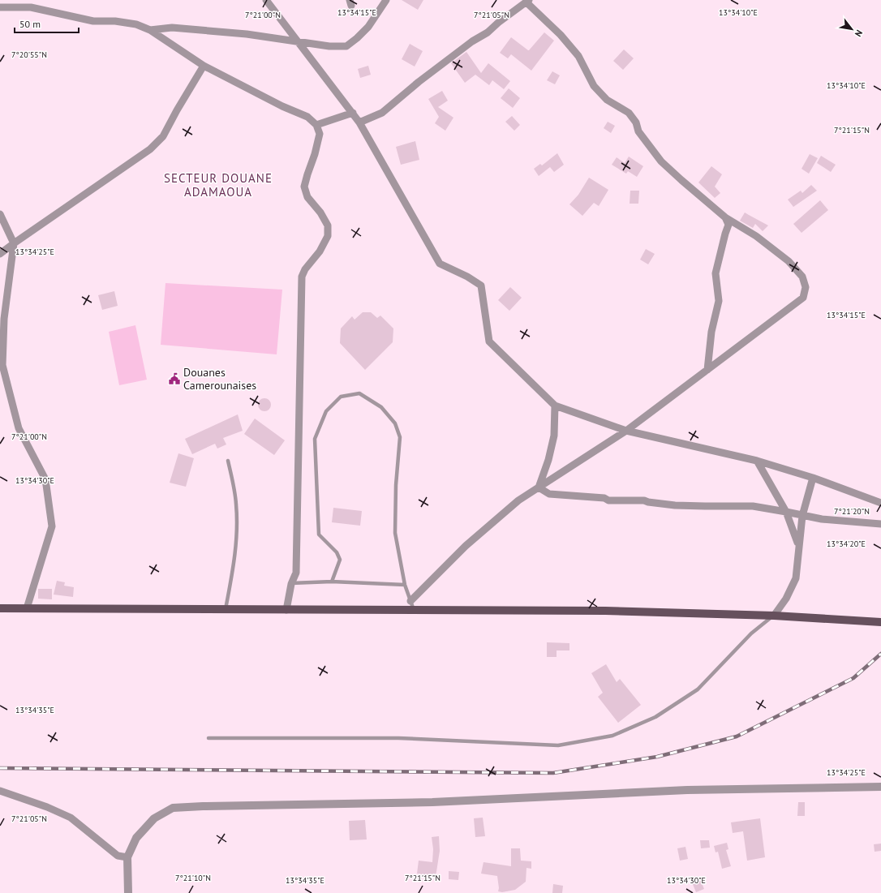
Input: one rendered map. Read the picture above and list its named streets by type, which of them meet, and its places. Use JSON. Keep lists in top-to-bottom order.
{
  "districts": ["SECTEUR DOUANE ADAMAOUA"],
  "places": {
    "public building": ["Douanes Camerounaises"]
  },
  "scale_bar": "50 m",
  "north": "bottom right",
  "coordinates": [
    "13°34'15\"E",
    "13°34'10\"E",
    "7°21'00\"N",
    "7°21'05\"N",
    "7°20'55\"N",
    "7°21'15\"N",
    "13°34'25\"E",
    "13°34'30\"E",
    "7°21'20\"N",
    "13°34'20\"E",
    "13°34'35\"E",
    "7°21'10\"N"
  ]
}
